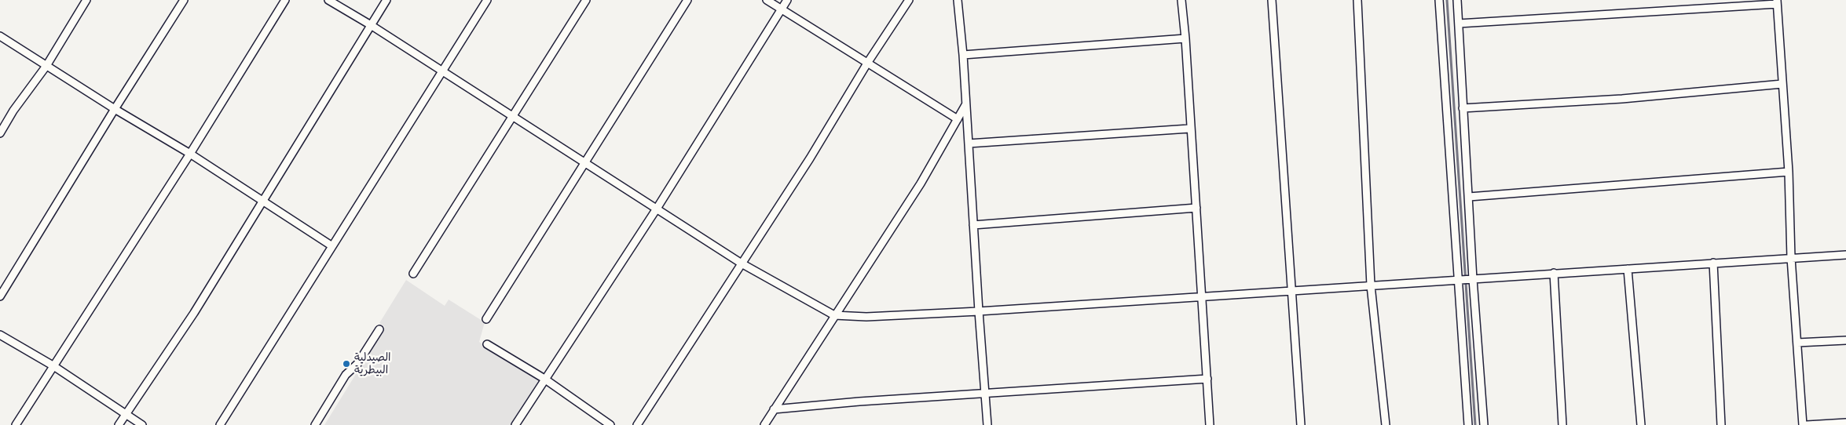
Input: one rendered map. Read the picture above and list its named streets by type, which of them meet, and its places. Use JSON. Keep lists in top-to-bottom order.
{
  "places": ["الصيدلية البيطرية"]
}
